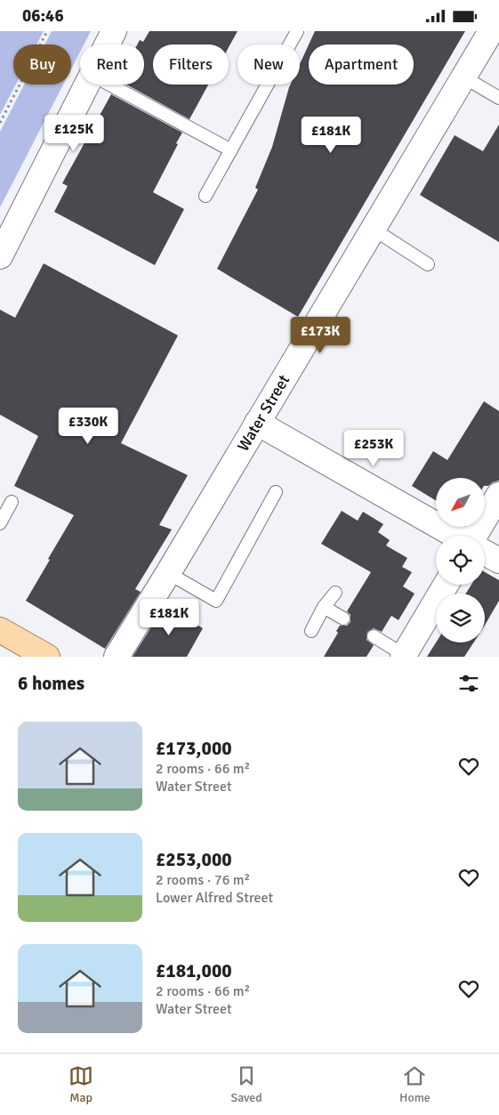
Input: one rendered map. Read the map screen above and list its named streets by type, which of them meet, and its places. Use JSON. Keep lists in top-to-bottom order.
{
  "streets": {
    "street": ["Water Street"]
  },
  "north": "bottom left",
  "page": {
    "status": "06:46",
    "chip": [
      "Buy",
      "Rent",
      "Filters",
      "New",
      "Apartment"
    ],
    "price": [
      "£125K",
      "£181K",
      "£173K",
      "£330K",
      "£253K",
      "£181K"
    ],
    "heading": "6 homes",
    "list": [
      {
        "name": "£173,000",
        "note": "2 rooms · 66 m² · Water Street"
      },
      {
        "name": "£253,000",
        "note": "2 rooms · 76 m² · Lower Alfred Street"
      },
      {
        "name": "£181,000",
        "note": "2 rooms · 66 m² · Water Street"
      }
    ],
    "tabs": ["Map", "Saved", "Home"]
  }
}
